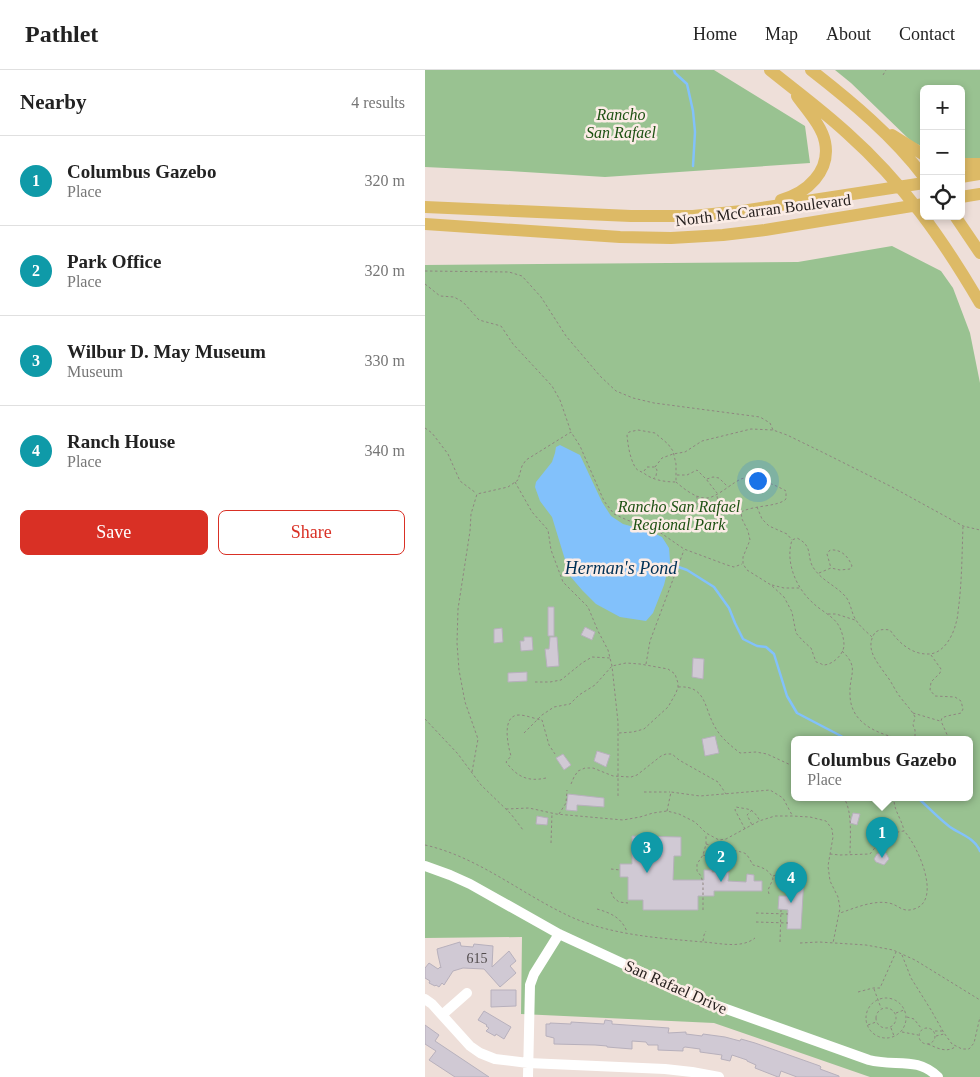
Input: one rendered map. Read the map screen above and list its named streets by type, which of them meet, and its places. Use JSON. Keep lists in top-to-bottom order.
{
  "streets": {
    "main road": ["North McCarran Boulevard"],
    "street": ["San Rafael Drive"]
  },
  "water": ["Herman's Pond"],
  "parks": ["Rancho San Rafael", "Rancho San Rafael Regional Park"],
  "house_numbers": ["615"],
  "page": {
    "header": "Pathlet",
    "nav": [
      "Home",
      "Map",
      "About",
      "Contact"
    ],
    "heading": ["Nearby", "4 results"],
    "map_buttons": ["+", "−"],
    "list": [
      {
        "mark": "1",
        "name": "Columbus Gazebo",
        "note": "Place",
        "value": "320 m"
      },
      {
        "mark": "2",
        "name": "Park Office",
        "note": "Place",
        "value": "320 m"
      },
      {
        "mark": "3",
        "name": "Wilbur D. May Museum",
        "note": "Museum",
        "value": "330 m"
      },
      {
        "mark": "4",
        "name": "Ranch House",
        "note": "Place",
        "value": "340 m"
      }
    ],
    "buttons": ["Save", "Share"],
    "popup": ["Columbus Gazebo", "Place"],
    "pins": [
      "1",
      "3",
      "2",
      "4"
    ]
  }
}
